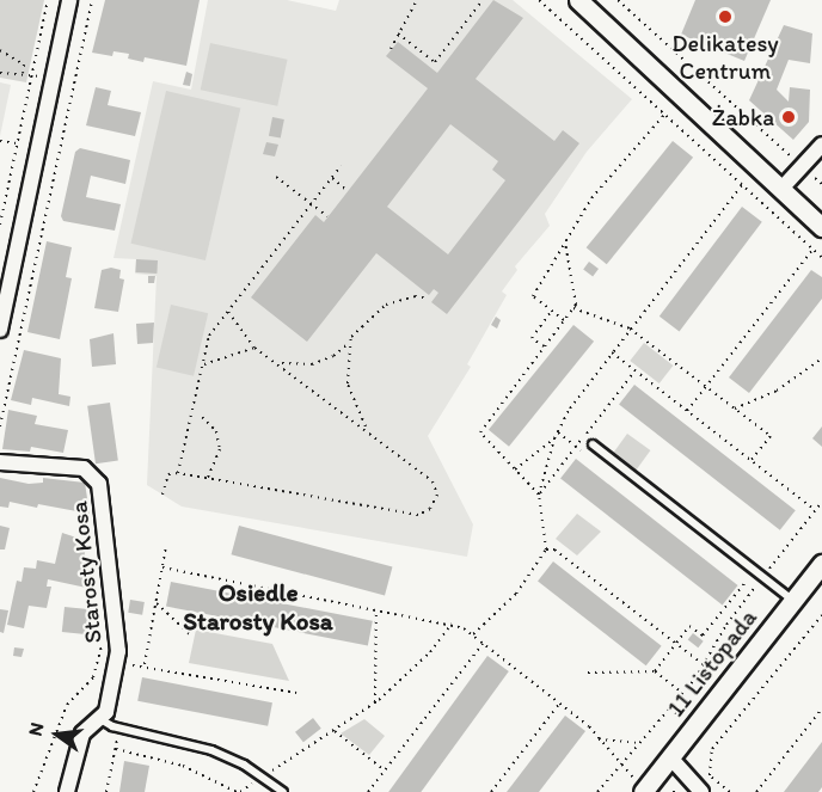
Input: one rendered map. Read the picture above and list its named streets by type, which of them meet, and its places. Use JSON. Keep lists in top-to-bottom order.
{
  "streets": {
    "street": ["Starosty Kosa", "11 Listopada"]
  },
  "districts": ["Osiedle Starosty Kosa"],
  "places": ["Delikatesy Centrum", "Żabka"],
  "north": "left"
}
